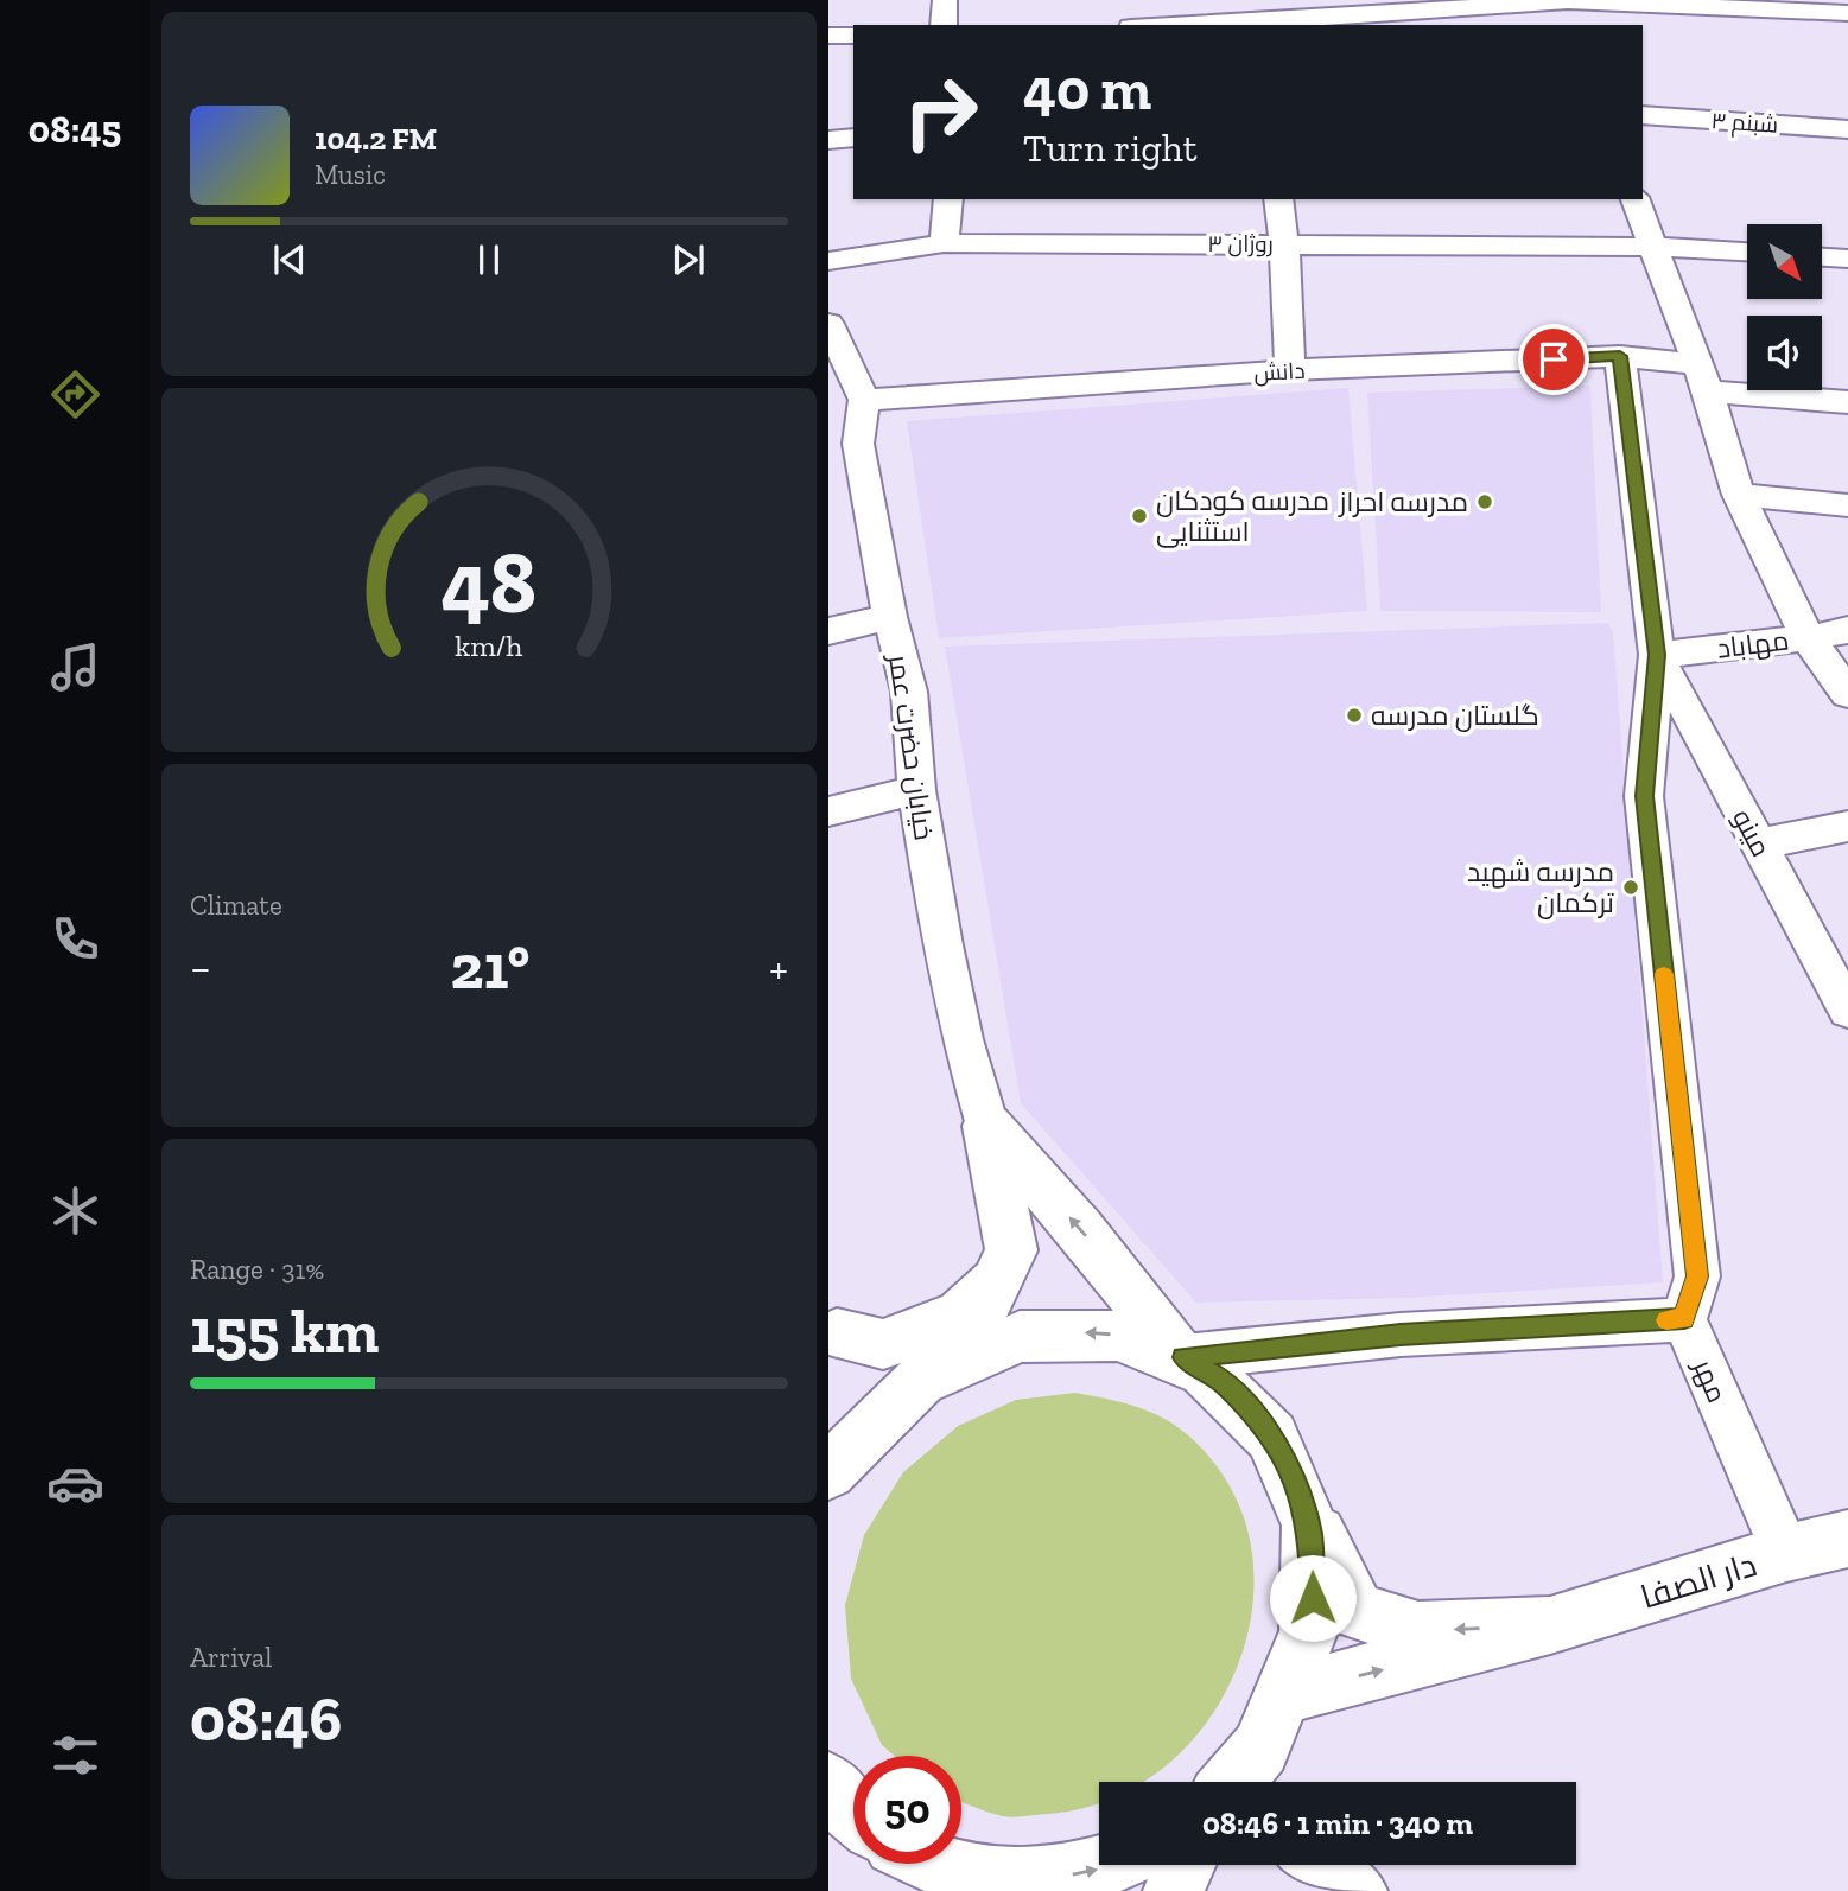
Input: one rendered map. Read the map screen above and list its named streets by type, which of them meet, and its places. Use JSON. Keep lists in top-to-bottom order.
{
  "streets": {
    "main road": ["دار الصفا"],
    "street": [
      "شبنم ۳",
      "روژان ۳",
      "دانش",
      "مهاباد",
      "خیابان حضرت عمر",
      "مینو",
      "مهر"
    ]
  },
  "crossings": [
    ["دانش", "خیابان حضرت عمر"],
    ["مهاباد", "مینو"],
    ["مهر", "دار الصفا"]
  ],
  "places": [
    "مدرسه احراز",
    "مدرسه کودکان استثنایی",
    "گلستان مدرسه",
    "مدرسه شهید ترکمان"
  ],
  "north": "bottom right",
  "page": {
    "tabs": "08:45",
    "turn": ["40 m", "Turn right"],
    "song": ["104.2 FM", "Music"],
    "tile": [
      "Climate",
      ["Range · 31%", "155 km"],
      ["Arrival", "08:46"]
    ],
    "heat": ["−", "21°", "+"],
    "limit": "50",
    "trip": "08:46 · 1 min · 340 m",
    "gauge": ["48", "km/h"]
  }
}
